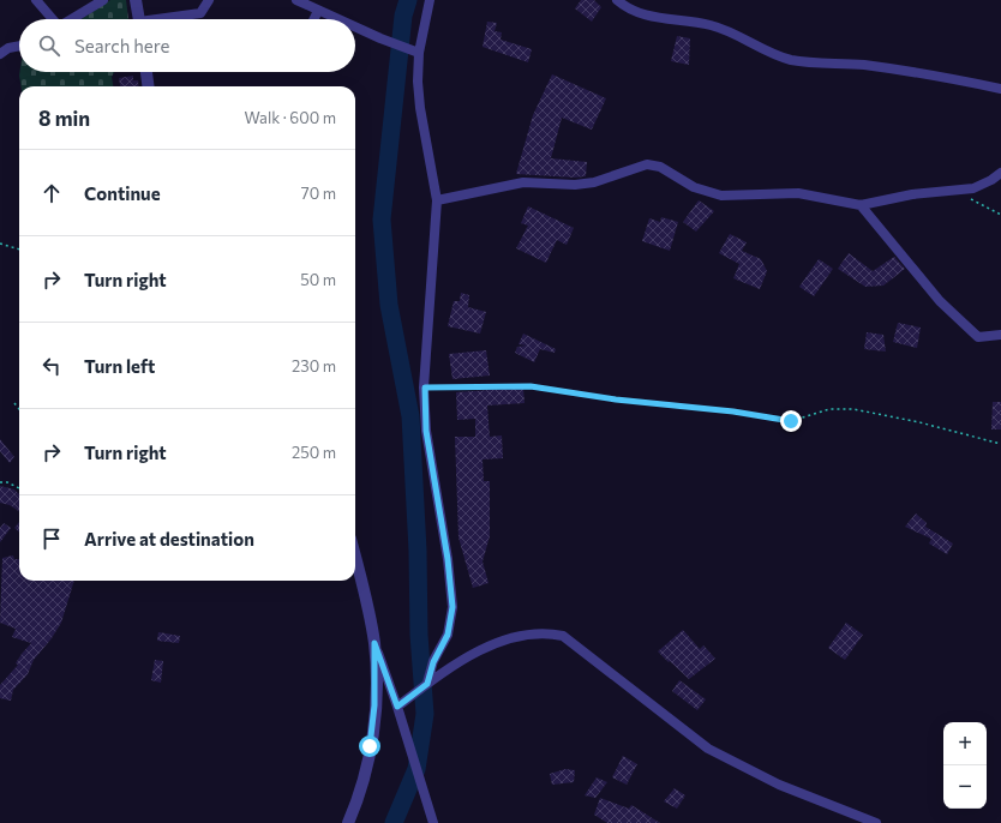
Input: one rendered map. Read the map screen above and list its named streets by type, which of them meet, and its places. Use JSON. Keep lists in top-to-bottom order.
{
  "page": {
    "search": "Search here",
    "heading": ["8 min", "Walk · 600 m"],
    "list": [
      ["Continue", "70 m"],
      ["Turn right", "50 m"],
      ["Turn left", "230 m"],
      ["Turn right", "250 m"],
      "Arrive at destination"
    ],
    "map_buttons": ["+", "−"]
  }
}
